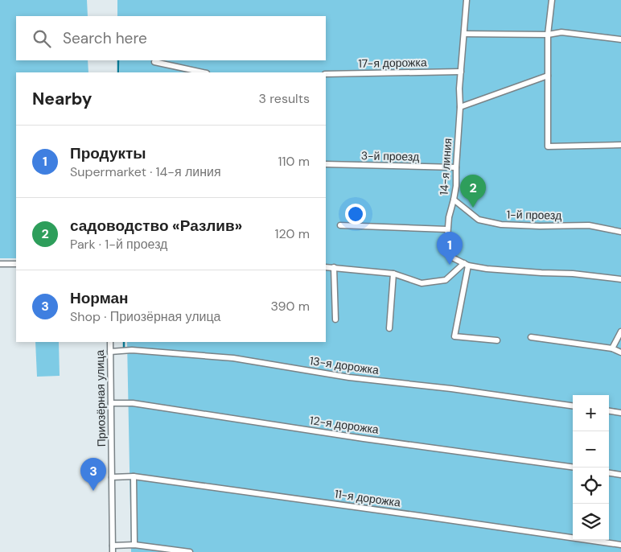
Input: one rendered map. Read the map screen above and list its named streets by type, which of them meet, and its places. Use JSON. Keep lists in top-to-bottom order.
{
  "streets": {
    "street": [
      "17-я дорожка",
      "3-й проезд",
      "14-я линия",
      "1-й проезд",
      "13-я дорожка",
      "Приозёрная улица",
      "12-я дорожка",
      "11-я дорожка"
    ]
  },
  "crossings": [
    ["17-я дорожка", "14-я линия"],
    ["3-й проезд", "14-я линия"],
    ["14-я линия", "1-й проезд"],
    ["13-я дорожка", "Приозёрная улица"],
    ["Приозёрная улица", "12-я дорожка"],
    ["Приозёрная улица", "11-я дорожка"]
  ],
  "page": {
    "search": "Search here",
    "heading": ["Nearby", "3 results"],
    "list": [
      {
        "mark": "1",
        "name": "Продукты",
        "note": "Supermarket · 14-я линия",
        "value": "110 m"
      },
      {
        "mark": "2",
        "name": "садоводство «Разлив»",
        "note": "Park · 1-й проезд",
        "value": "120 m"
      },
      {
        "mark": "3",
        "name": "Норман",
        "note": "Shop · Приозёрная улица",
        "value": "390 m"
      }
    ],
    "pins": ["2", "1", "3"],
    "map_buttons": ["+", "−"]
  }
}
